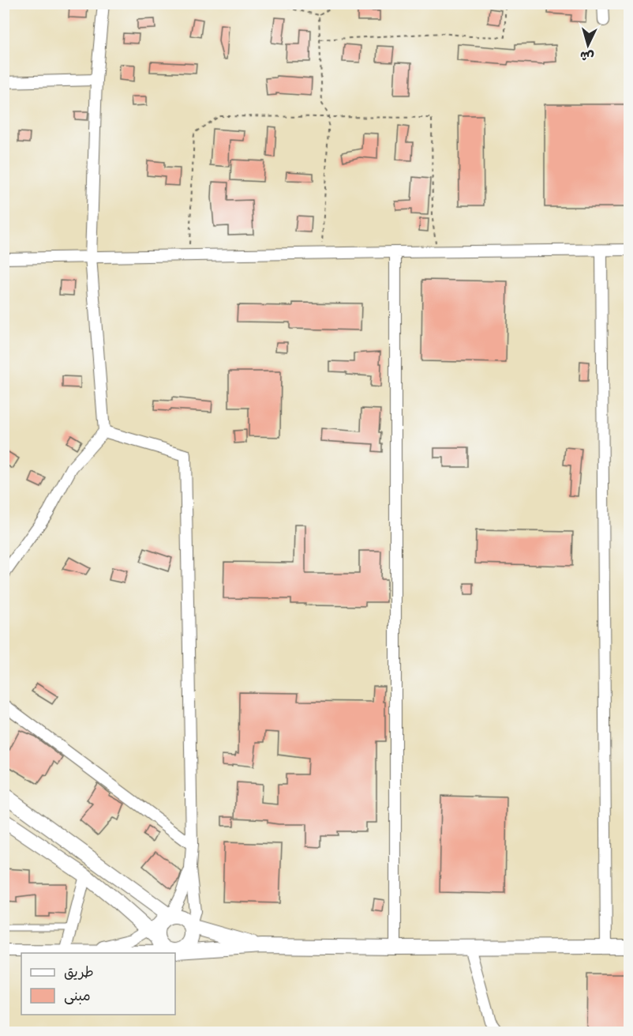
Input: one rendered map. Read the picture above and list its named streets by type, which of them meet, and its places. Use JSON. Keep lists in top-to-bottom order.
{
  "legend": ["طريق", "مبنى"],
  "north": "bottom"
}
